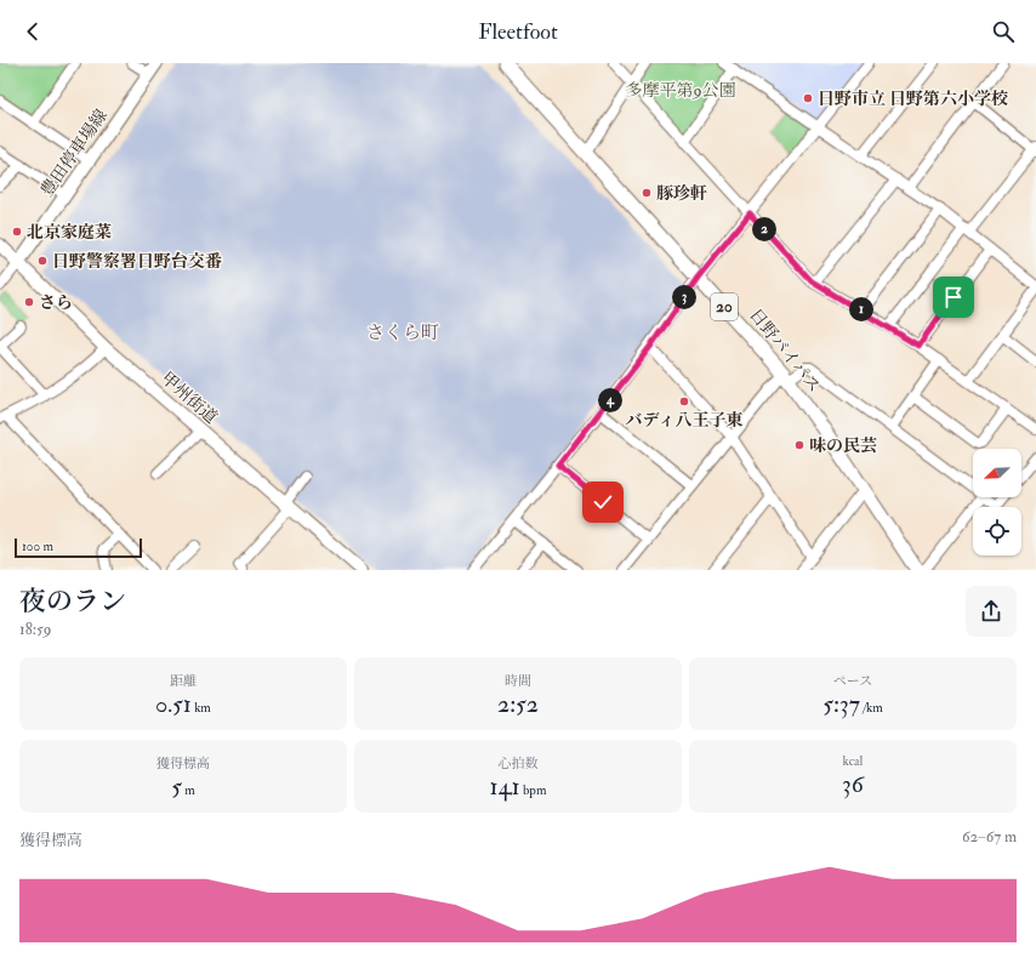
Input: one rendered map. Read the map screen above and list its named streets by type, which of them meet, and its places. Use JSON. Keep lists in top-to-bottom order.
{
  "streets": {
    "highway": ["20", "日野バイパス"],
    "main road": ["豊田停車場線", "甲州街道"]
  },
  "crossings": [
    ["豊田停車場線", "甲州街道"]
  ],
  "districts": ["さくら町"],
  "parks": ["多摩平第9公園"],
  "places": [
    "日野市立 日野第六小学校",
    "豚珍軒",
    "北京家庭菜",
    "日野警察署日野台交番",
    "さら",
    "バディ八王子東",
    "味の民芸"
  ],
  "scale_bar": "100 m",
  "north": "bottom left",
  "page": {
    "header": "Fleetfoot",
    "pins": [
      "2",
      "3",
      "1",
      "4"
    ],
    "scale": "100 m",
    "heading": ["夜のラン", "18:59"],
    "stats": [
      ["距離", "0.51 km"],
      ["時間", "2:52"],
      ["ペース", "5:37 /km"],
      ["獲得標高", "5 m"],
      ["心拍数", "141 bpm"],
      ["kcal", "36"]
    ],
    "chart": ["獲得標高", "62–67 m"]
  }
}
